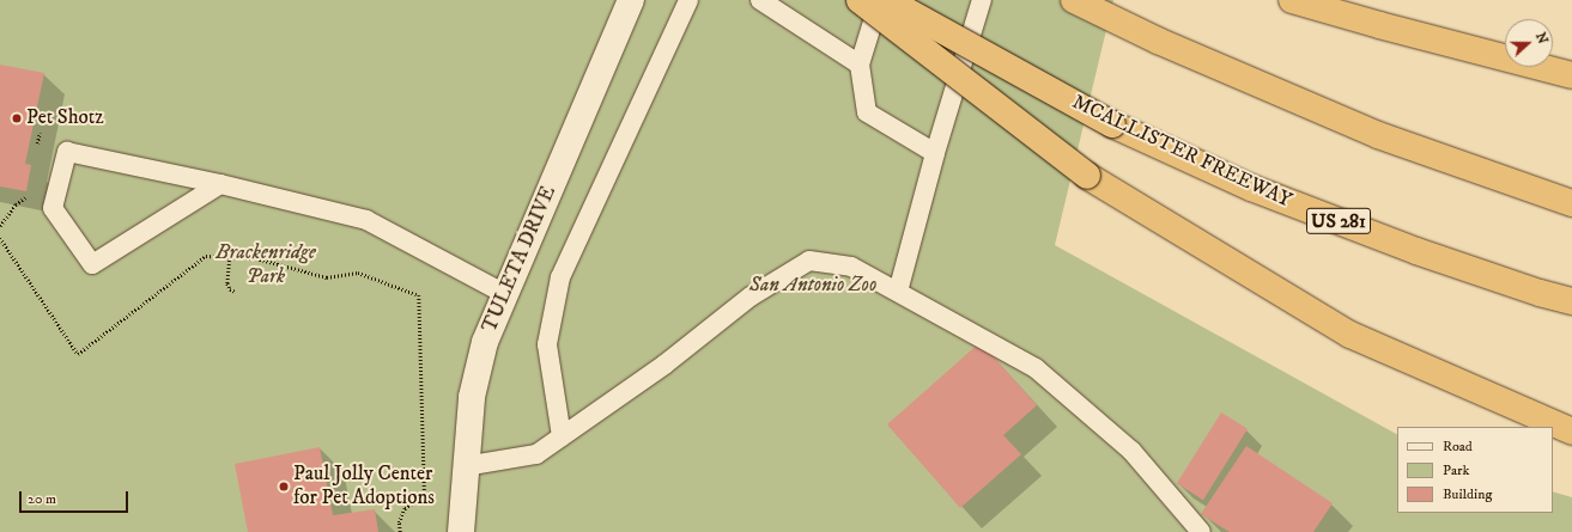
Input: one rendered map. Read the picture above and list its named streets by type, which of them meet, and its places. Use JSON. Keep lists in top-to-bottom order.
{
  "streets": {
    "highway": ["MCALLISTER FREEWAY", "US 281"],
    "street": ["TULETA DRIVE"]
  },
  "parks": ["Brackenridge Park", "San Antonio Zoo"],
  "places": ["Pet Shotz", "Paul Jolly Center for Pet Adoptions"],
  "legend": ["Road", "Park", "Building"],
  "scale_bar": "20 m",
  "north": "right"
}
